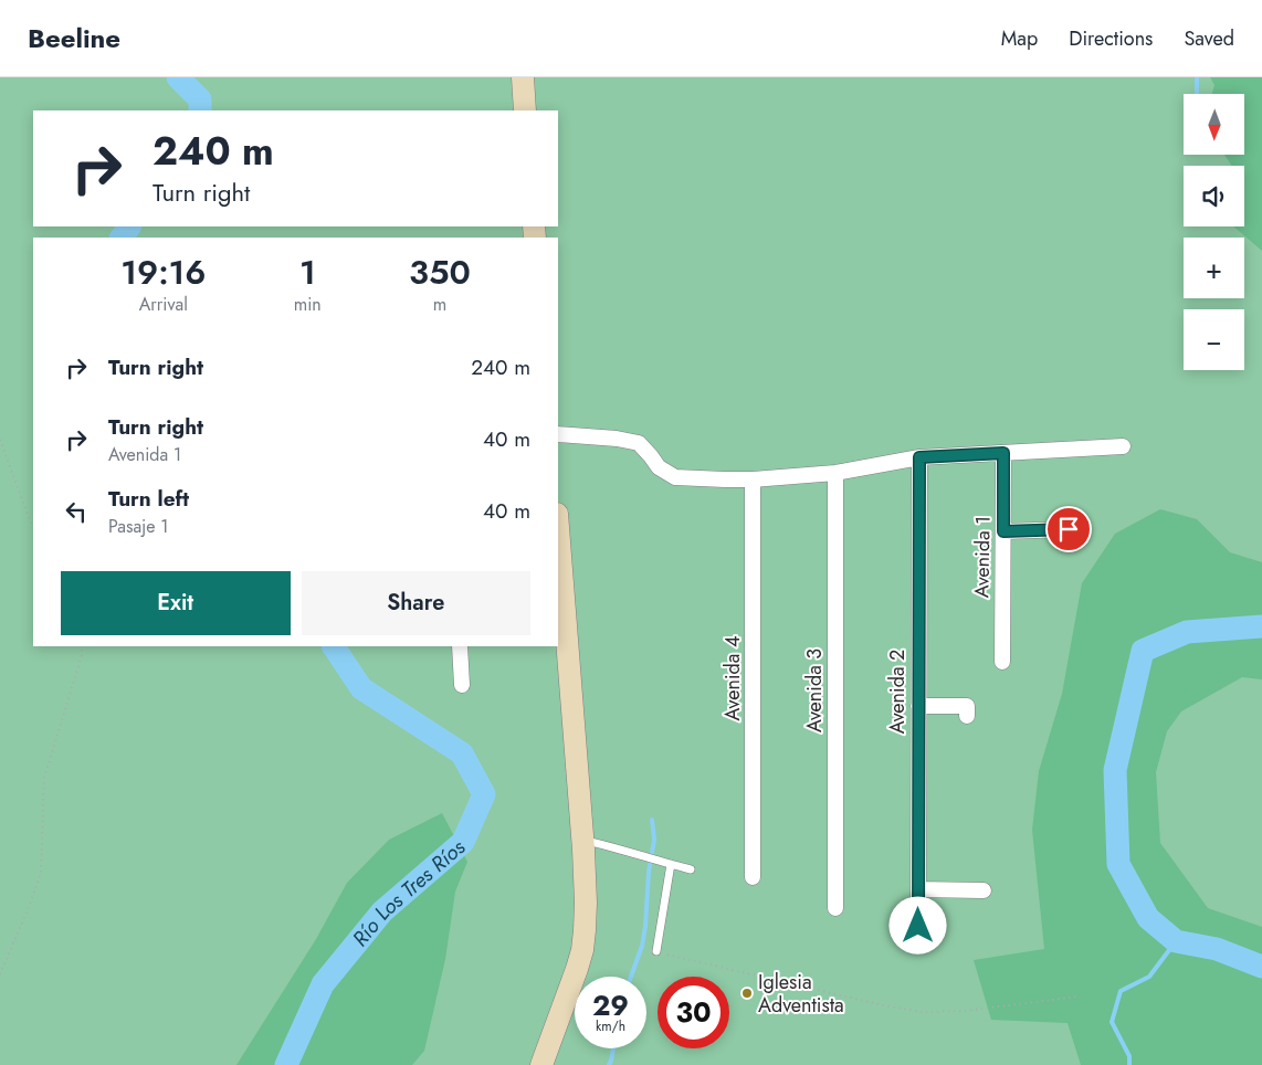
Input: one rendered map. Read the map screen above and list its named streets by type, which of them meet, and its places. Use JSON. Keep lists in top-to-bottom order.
{
  "streets": {
    "street": [
      "Avenida 1",
      "Avenida 4",
      "Avenida 3",
      "Avenida 2"
    ]
  },
  "water": ["Río Los Tres Ríos"],
  "places": ["Iglesia Adventista"],
  "north": "bottom",
  "page": {
    "header": "Beeline",
    "nav": ["Map", "Directions", "Saved"],
    "map_buttons": ["+", "−"],
    "turn": ["240 m", "Turn right"],
    "eta": [
      "19:16",
      "Arrival",
      "1",
      "min",
      "350",
      "m"
    ],
    "list": [
      {
        "name": "Turn right",
        "value": "240 m"
      },
      {
        "name": "Turn right",
        "note": "Avenida 1",
        "value": "40 m"
      },
      {
        "name": "Turn left",
        "note": "Pasaje 1",
        "value": "40 m"
      }
    ],
    "buttons": ["Exit", "Share"],
    "speed": "29 km/h",
    "limit": "30"
  }
}
